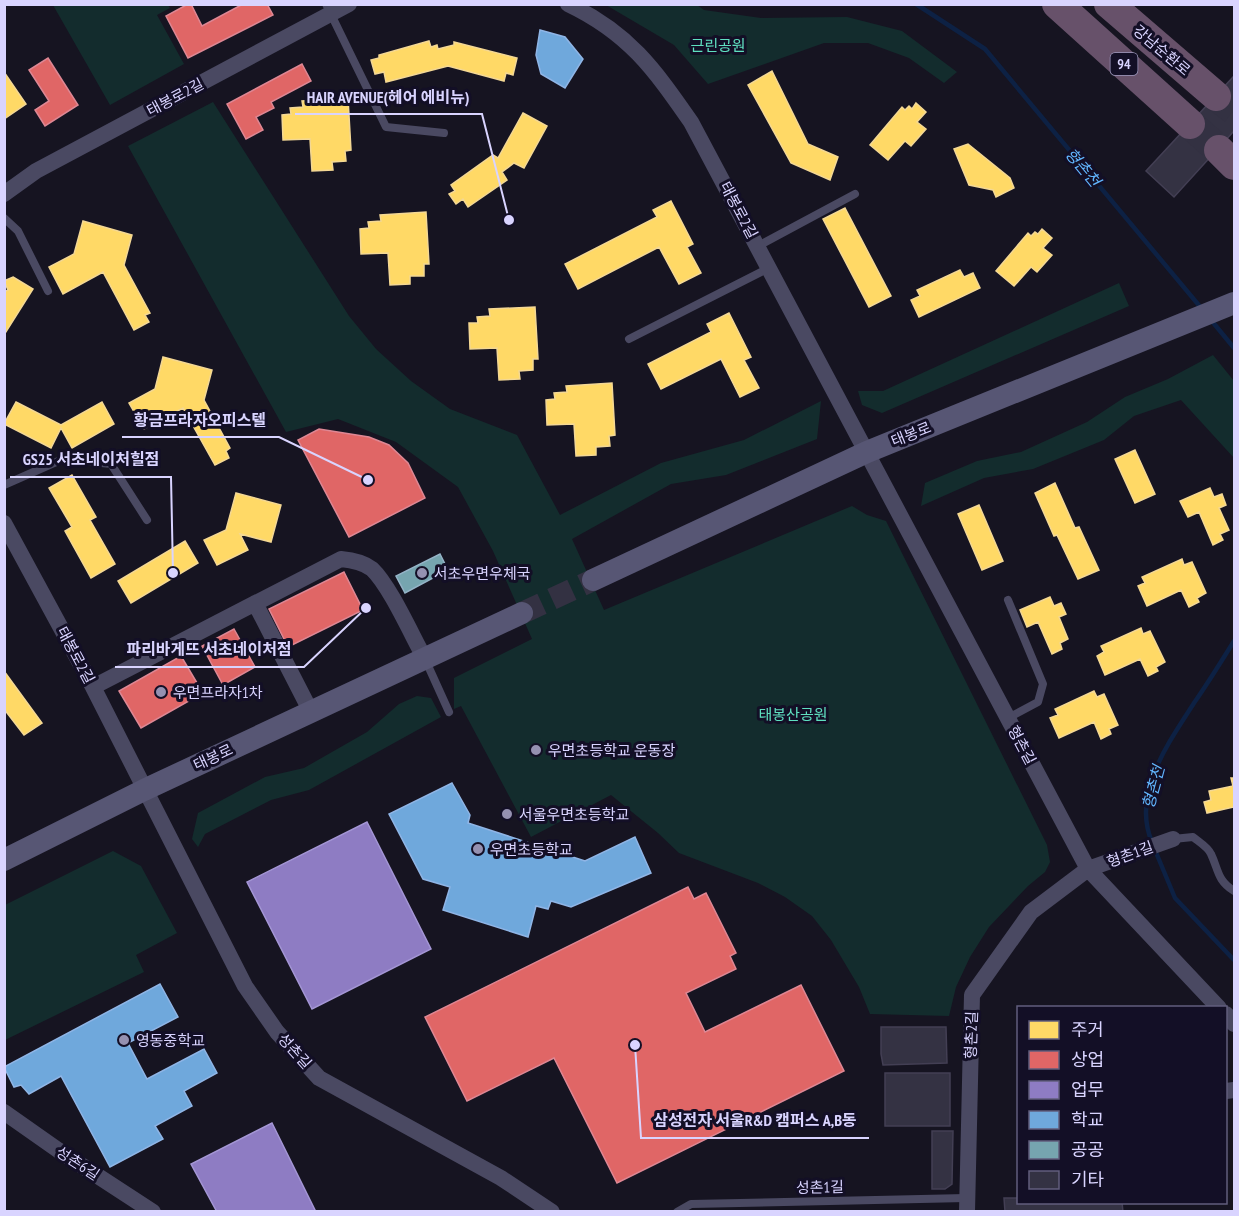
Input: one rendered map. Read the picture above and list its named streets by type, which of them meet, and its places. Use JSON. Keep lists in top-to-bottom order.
{
  "streets": {
    "highway": ["강남순환로", "94"],
    "street": [
      "태봉로2길",
      "태봉로",
      "형촌길",
      "형촌1길",
      "형촌2길",
      "성촌길",
      "성촌6길"
    ],
    "lane": ["성촌1길"]
  },
  "crossings": [
    ["태봉로2길", "태봉로"],
    ["태봉로2길", "형촌길"],
    ["태봉로2길", "성촌길"],
    ["태봉로", "형촌길"],
    ["태봉로", "성촌길"],
    ["형촌길", "형촌1길"],
    ["형촌길", "형촌2길"],
    ["형촌1길", "형촌2길"],
    ["형촌2길", "성촌1길"]
  ],
  "water": ["형촌천"],
  "parks": ["근린공원", "태봉산공원"],
  "places": [
    "HAIR AVENUE(헤어 에비뉴)",
    "황금프라자오피스텔",
    "GS25 서초네이처힐점",
    "서초우면우체국",
    "파리바게뜨 서초네이처점",
    "우면프라자1차",
    "우면초등학교 운동장",
    "서울우면초등학교",
    "우면초등학교",
    "영동중학교",
    "삼성전자 서울R&D 캠퍼스 A,B동"
  ],
  "legend": [
    "주거",
    "상업",
    "업무",
    "학교",
    "공공",
    "기타"
  ]
}
